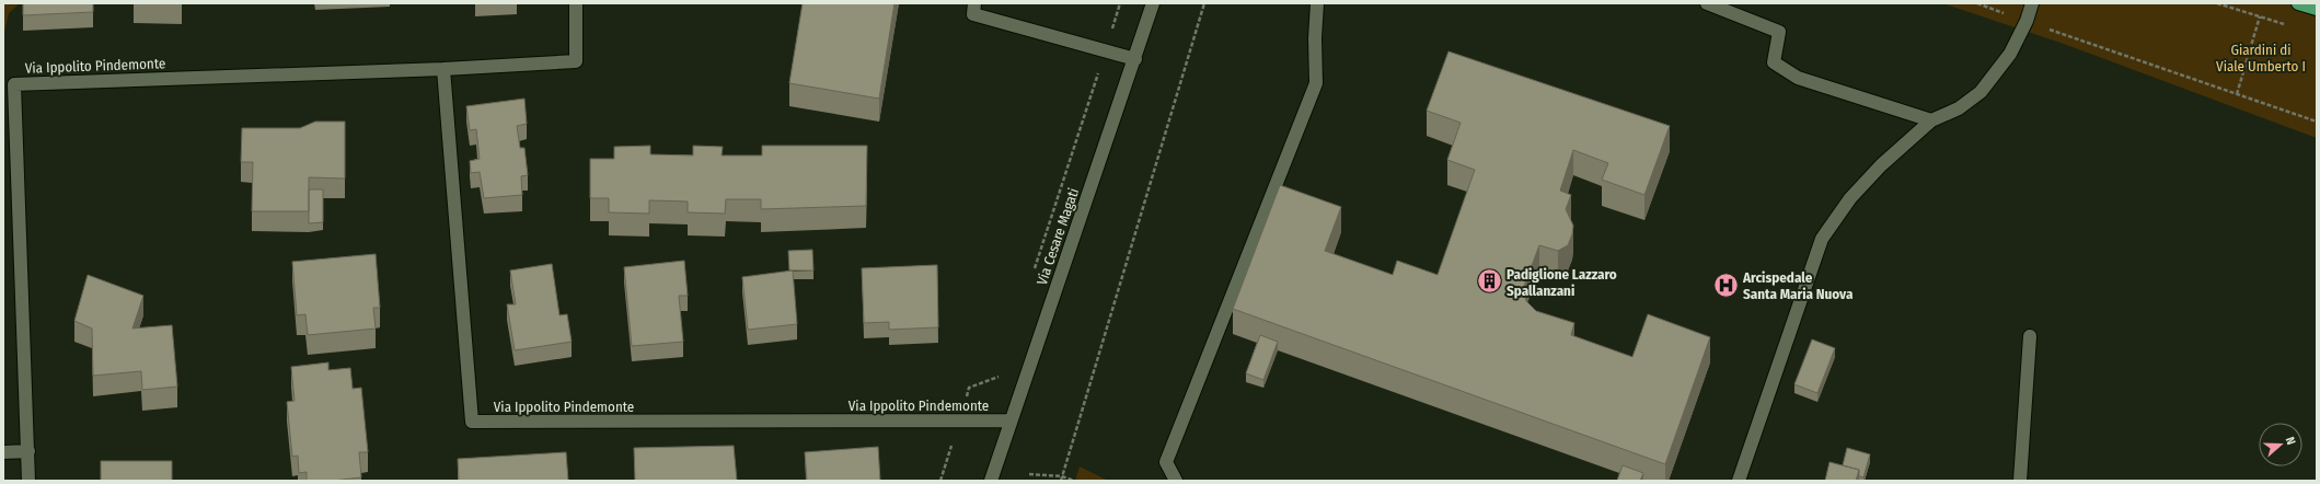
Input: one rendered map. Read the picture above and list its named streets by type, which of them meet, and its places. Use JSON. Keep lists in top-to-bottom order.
{
  "streets": {
    "street": ["Via Ippolito Pindemonte", "Via Cesare Magati"]
  },
  "crossings": [
    ["Via Ippolito Pindemonte", "Via Cesare Magati"]
  ],
  "parks": ["Giardini di Viale Umberto I"],
  "places": {
    "building": ["Padiglione Lazzaro Spallanzani"],
    "hospital": ["Arcispedale Santa Maria Nuova"]
  },
  "north": "right"
}
